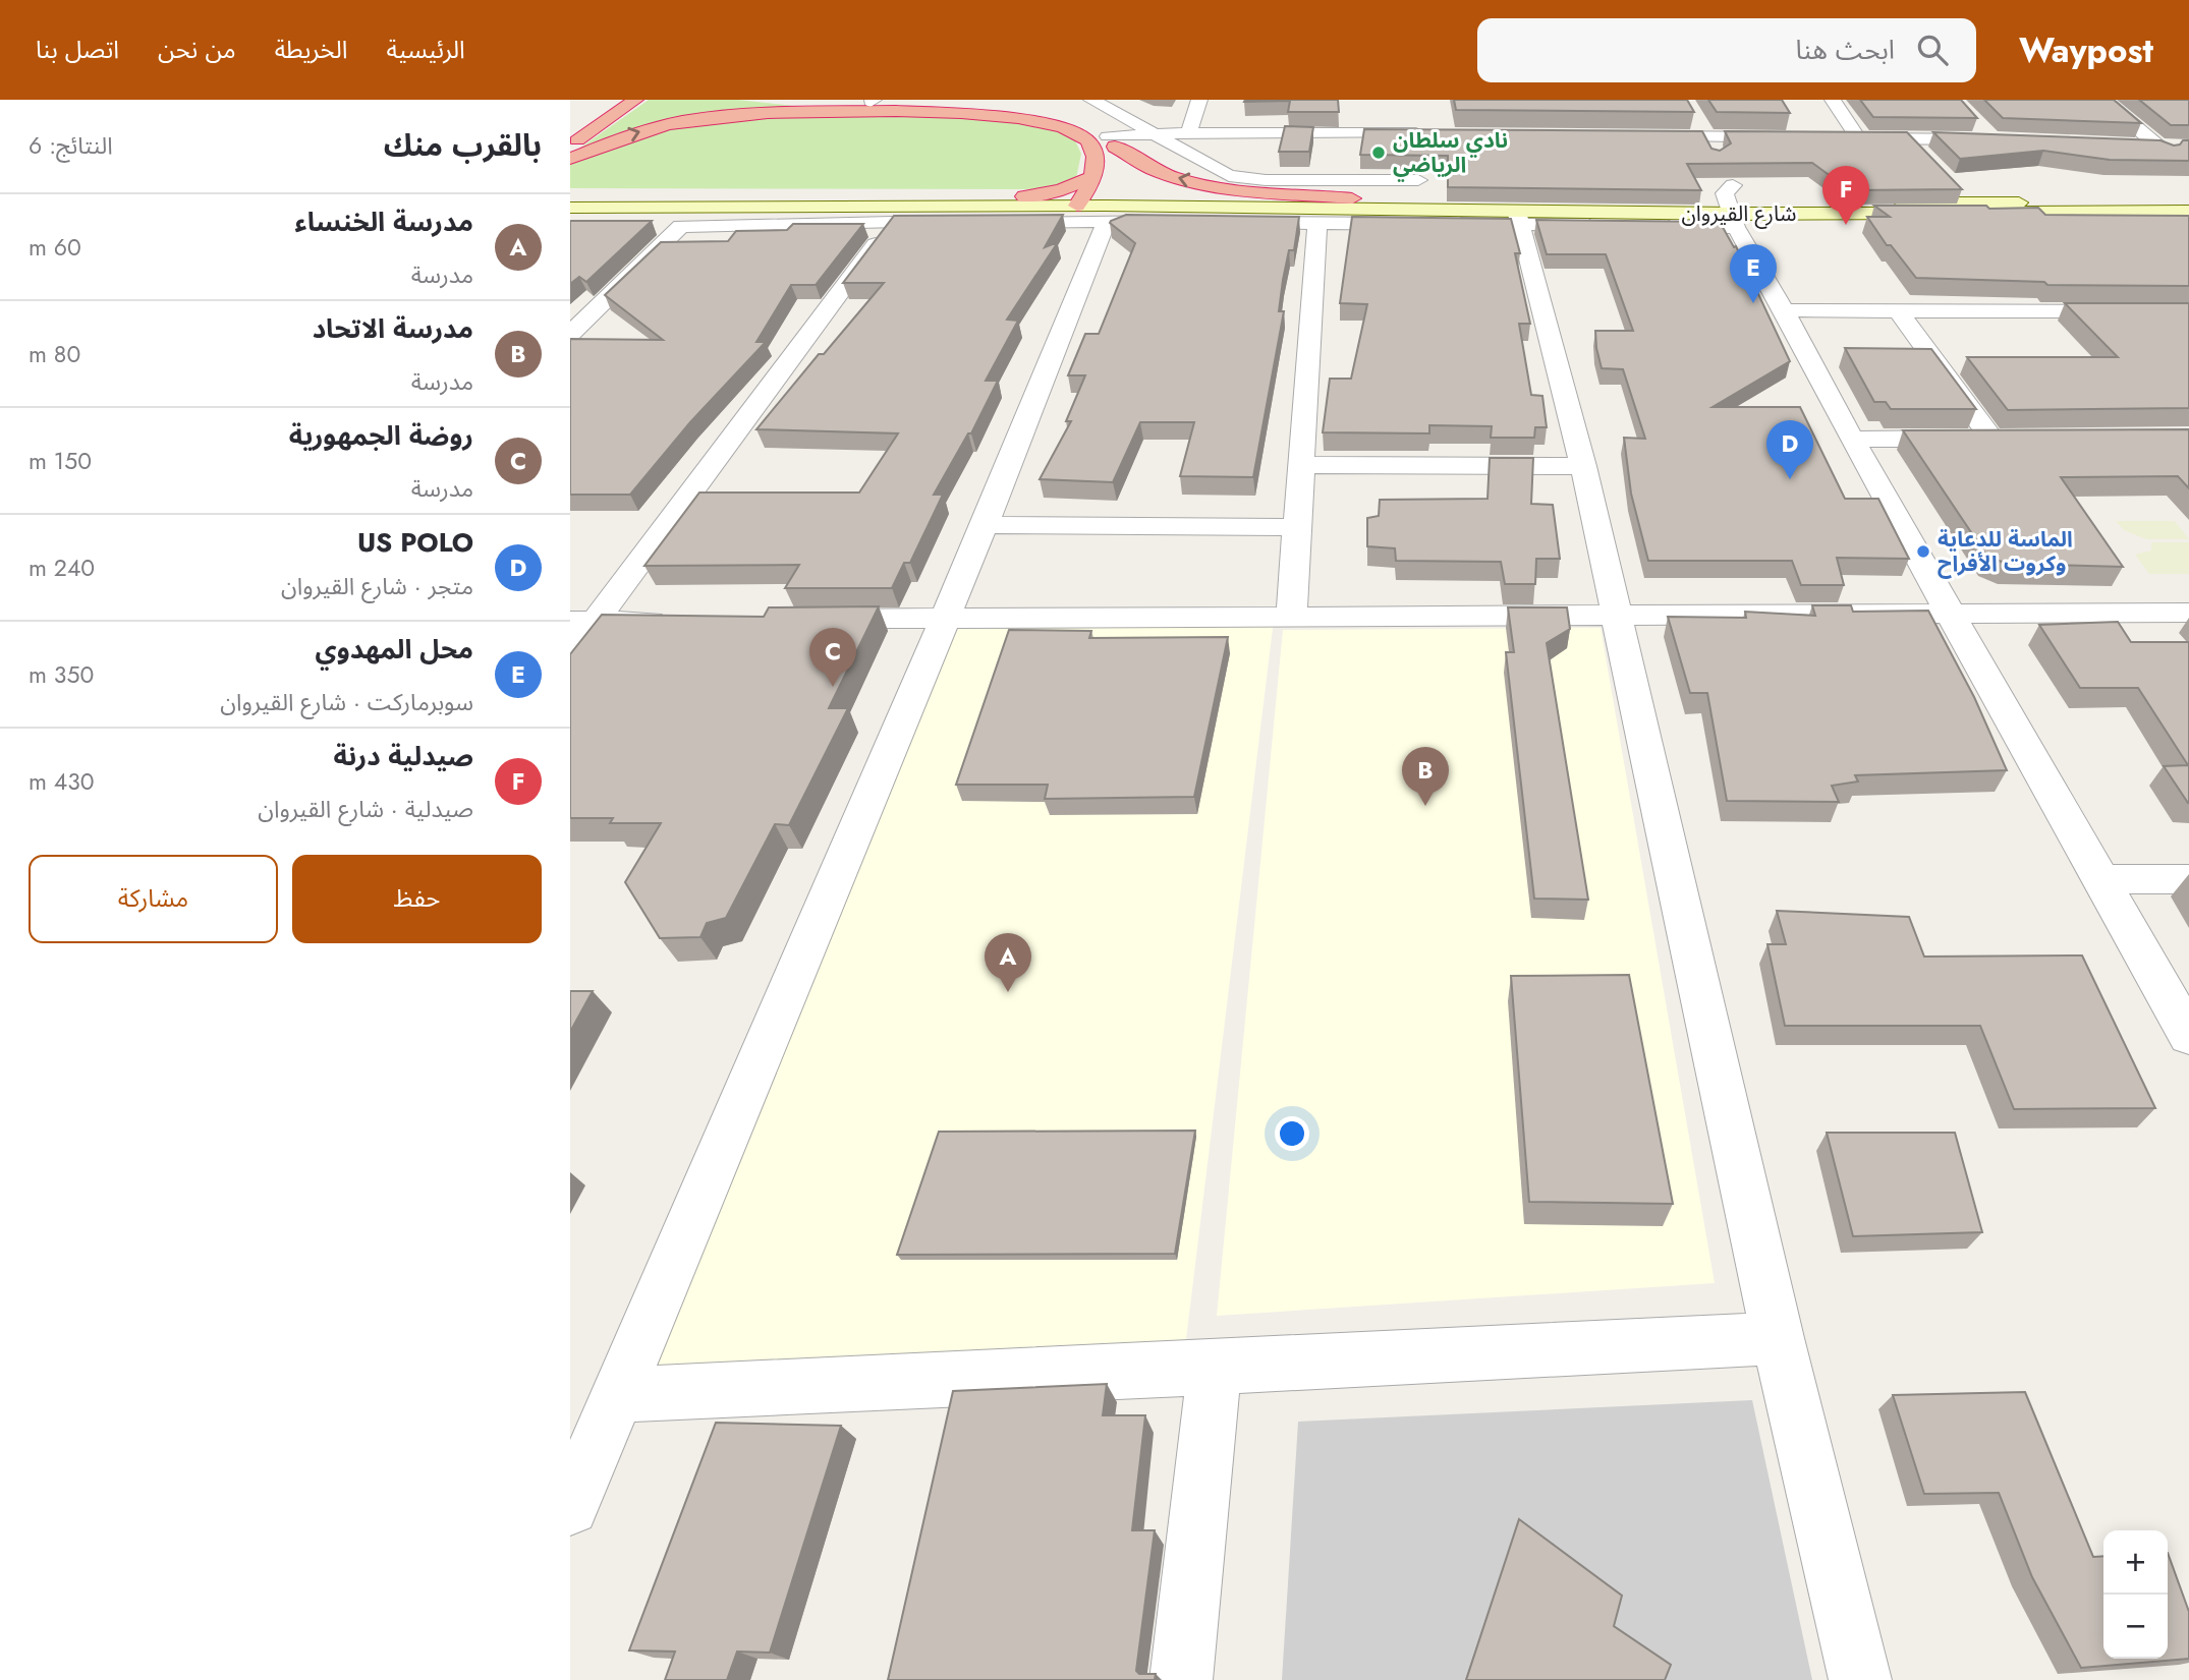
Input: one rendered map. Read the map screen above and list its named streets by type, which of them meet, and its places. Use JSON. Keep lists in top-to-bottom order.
{
  "streets": {
    "main road": ["شارع القيروان"]
  },
  "places": ["نادي سلطان الرياضي", "الماسة للدعاية وكروت الأفراح"],
  "page": {
    "header": "Waypost",
    "search": "ابحث هنا",
    "nav": [
      "الرئيسية",
      "الخريطة",
      "من نحن",
      "اتصل بنا"
    ],
    "heading": ["بالقرب منك", "النتائج: 6"],
    "pins": [
      "F",
      "E",
      "D",
      "C",
      "B",
      "A"
    ],
    "list": [
      {
        "mark": "A",
        "name": "مدرسة الخنساء",
        "note": "مدرسة",
        "value": "60 m"
      },
      {
        "mark": "B",
        "name": "مدرسة الاتحاد",
        "note": "مدرسة",
        "value": "80 m"
      },
      {
        "mark": "C",
        "name": "روضة الجمهورية",
        "note": "مدرسة",
        "value": "150 m"
      },
      {
        "mark": "D",
        "name": "US POLO",
        "note": "متجر · شارع القيروان",
        "value": "240 m"
      },
      {
        "mark": "E",
        "name": "محل المهدوي",
        "note": "سوبرماركت · شارع القيروان",
        "value": "350 m"
      },
      {
        "mark": "F",
        "name": "صيدلية درنة",
        "note": "صيدلية · شارع القيروان",
        "value": "430 m"
      }
    ],
    "buttons": ["حفظ", "مشاركة"],
    "map_buttons": ["+", "−"]
  }
}
